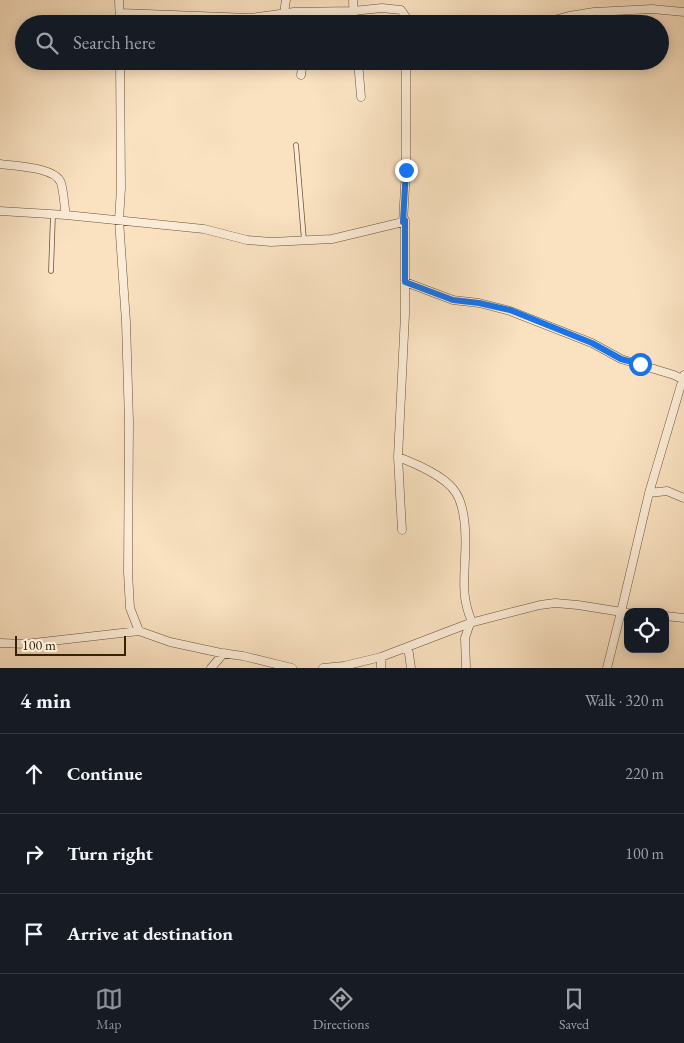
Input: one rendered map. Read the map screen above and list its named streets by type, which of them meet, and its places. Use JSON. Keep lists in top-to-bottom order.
{
  "scale_bar": "100 m",
  "page": {
    "search": "Search here",
    "scale": "100 m",
    "heading": ["4 min", "Walk · 320 m"],
    "list": [
      ["Continue", "220 m"],
      ["Turn right", "100 m"],
      "Arrive at destination"
    ],
    "nav": ["Map", "Directions", "Saved"]
  }
}
